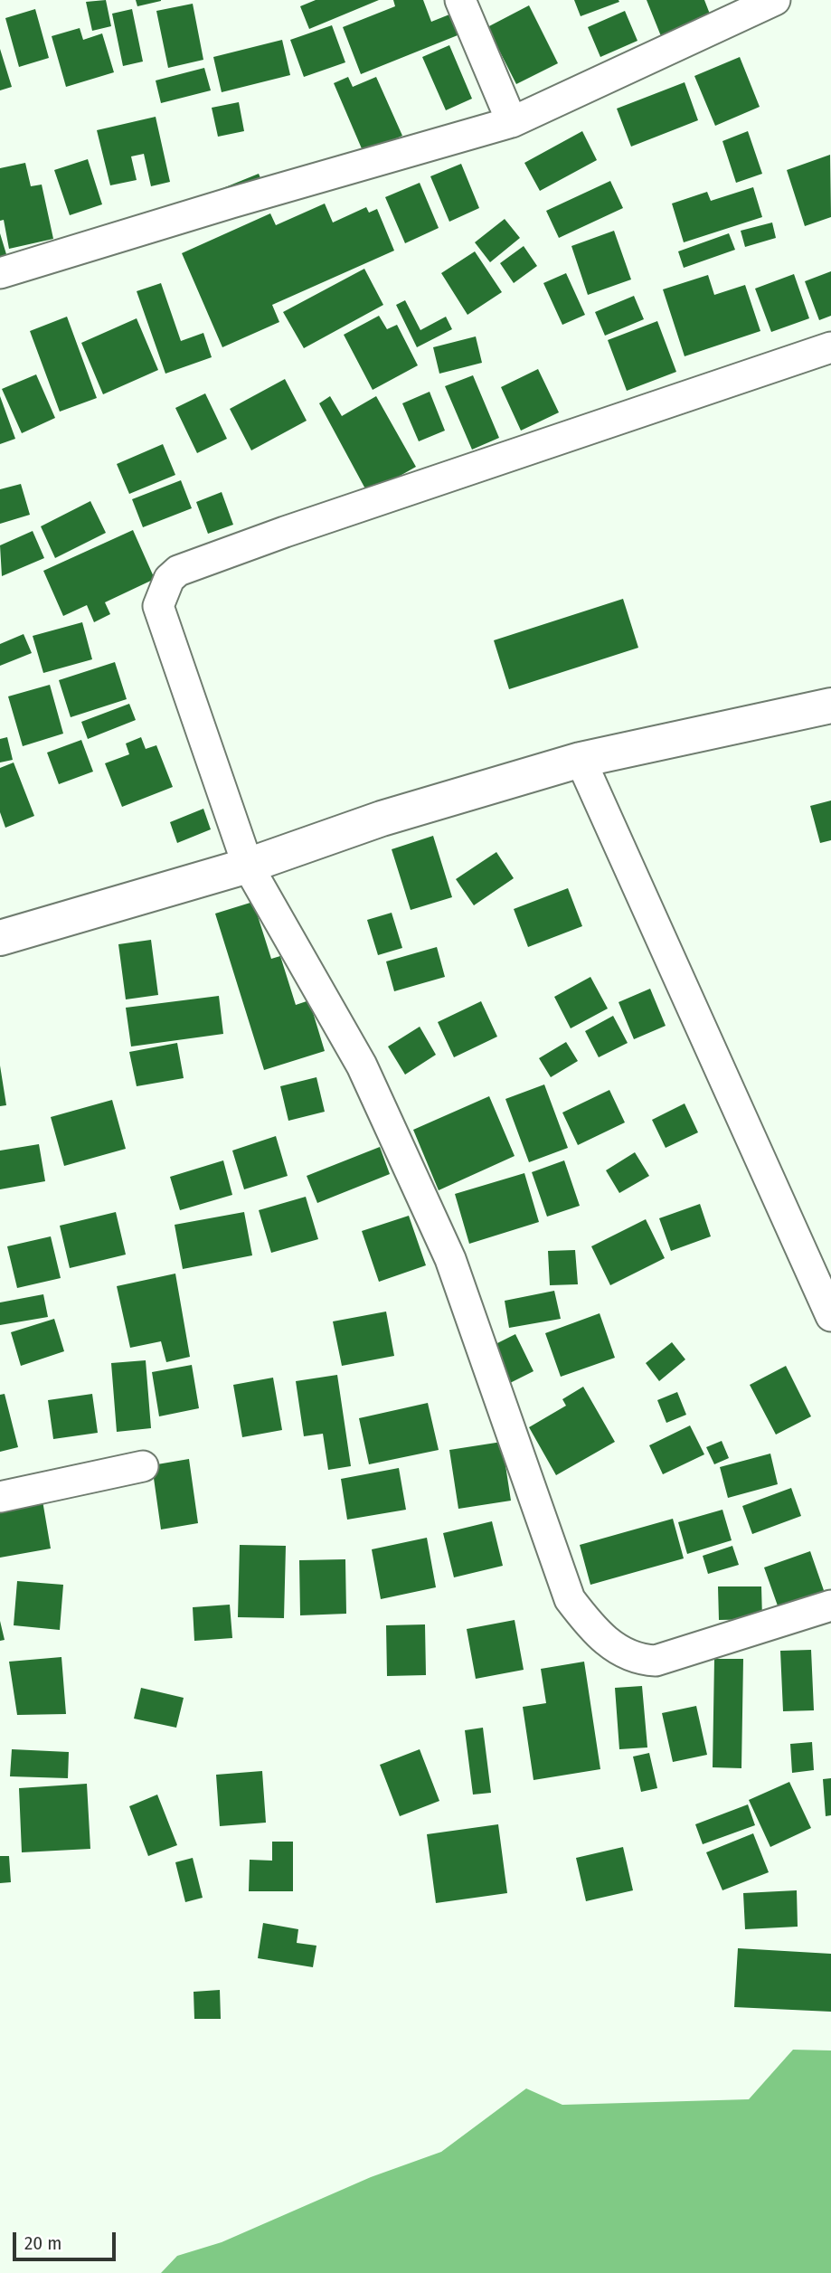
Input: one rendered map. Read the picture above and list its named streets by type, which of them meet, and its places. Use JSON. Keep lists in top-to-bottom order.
{
  "scale_bar": "20 m"
}
